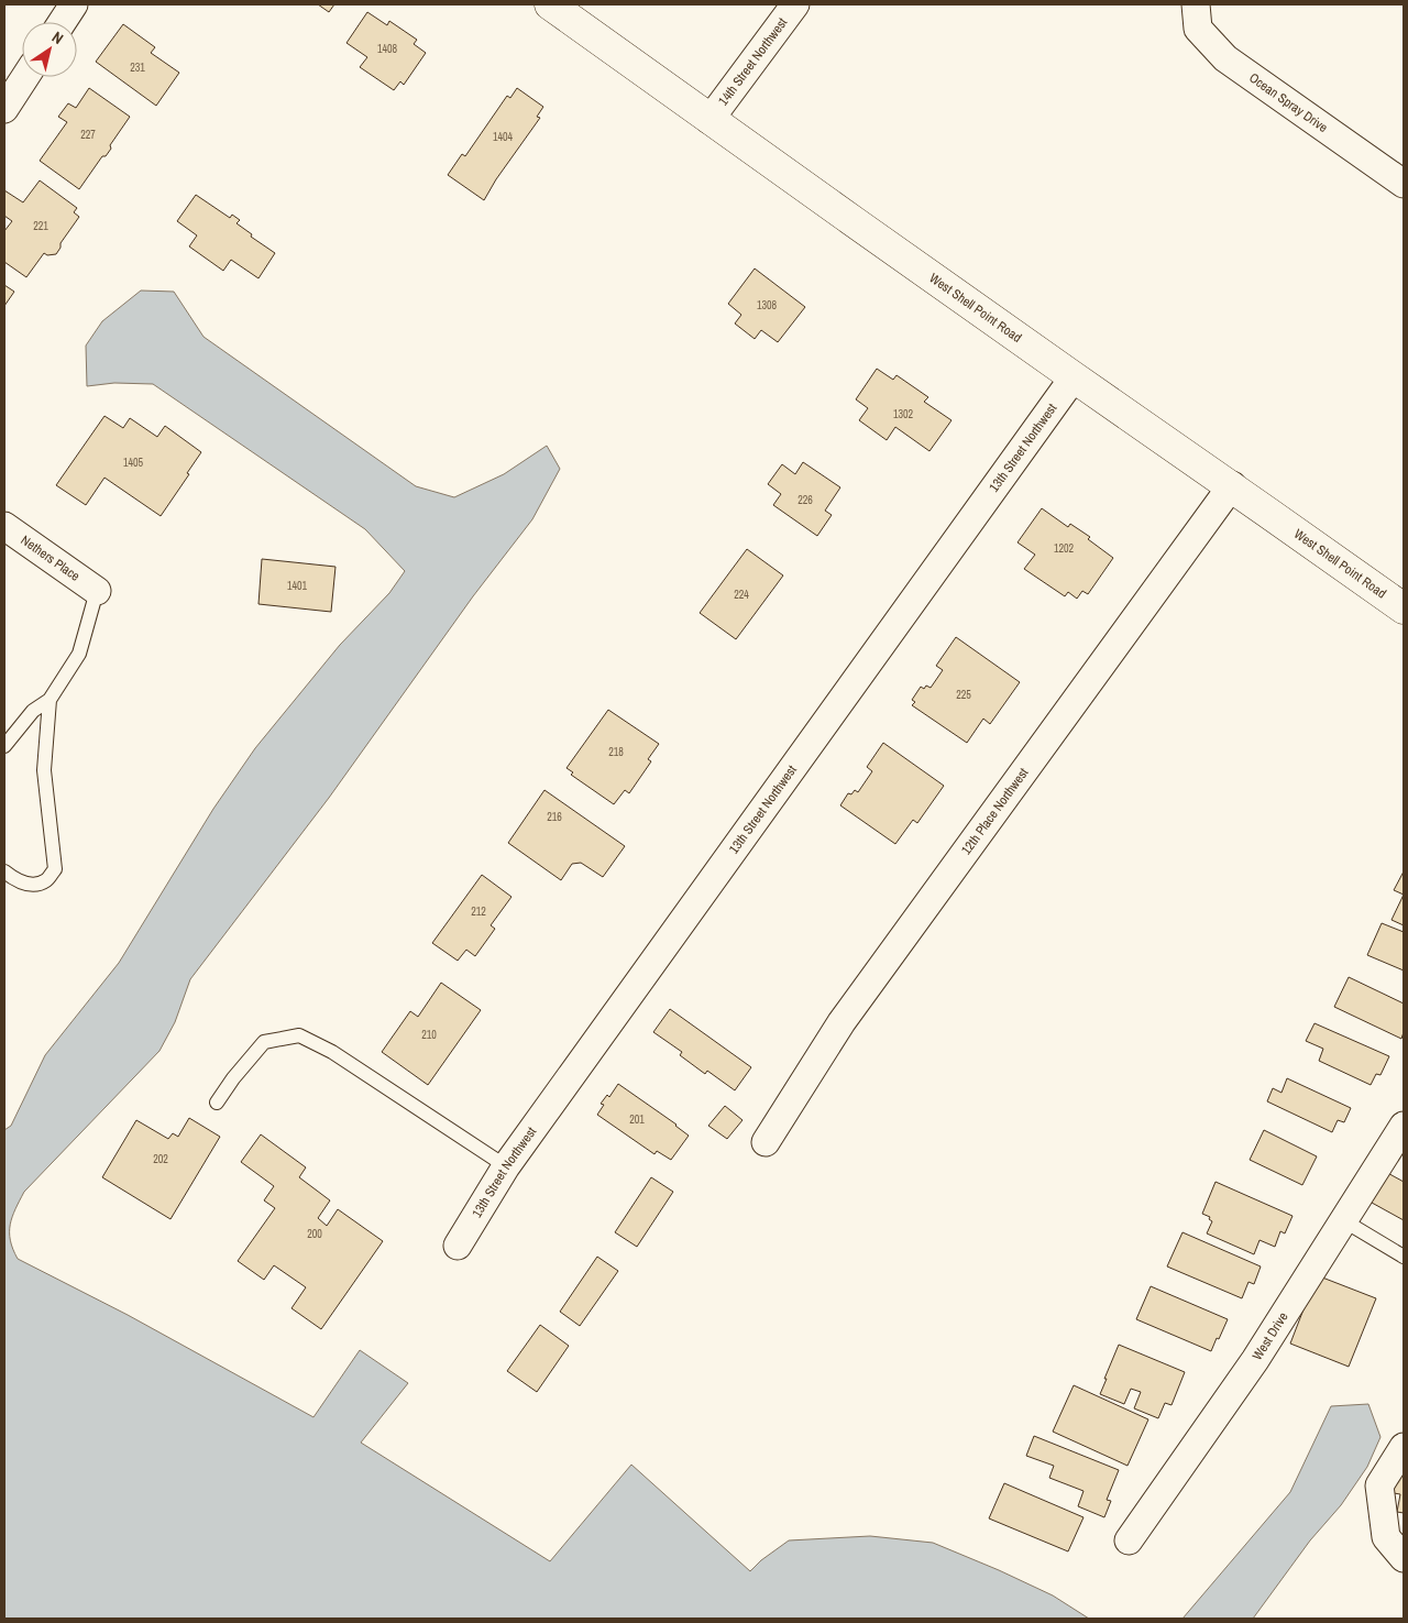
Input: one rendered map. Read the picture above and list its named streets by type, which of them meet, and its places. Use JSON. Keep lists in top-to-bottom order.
{
  "streets": {
    "street": [
      "14th Street Northwest",
      "Ocean Spray Drive",
      "West Shell Point Road",
      "13th Street Northwest",
      "Nethers Place",
      "12th Place Northwest",
      "West Drive"
    ]
  },
  "crossings": [
    ["14th Street Northwest", "West Shell Point Road"],
    ["West Shell Point Road", "13th Street Northwest"],
    ["West Shell Point Road", "12th Place Northwest"]
  ],
  "house_numbers": [
    "1408",
    "231",
    "227",
    "1404",
    "221",
    "1308",
    "1302",
    "1405",
    "226",
    "1202",
    "1401",
    "224",
    "225",
    "218",
    "216",
    "212",
    "210",
    "201",
    "202",
    "200"
  ],
  "north": "top right"
}
